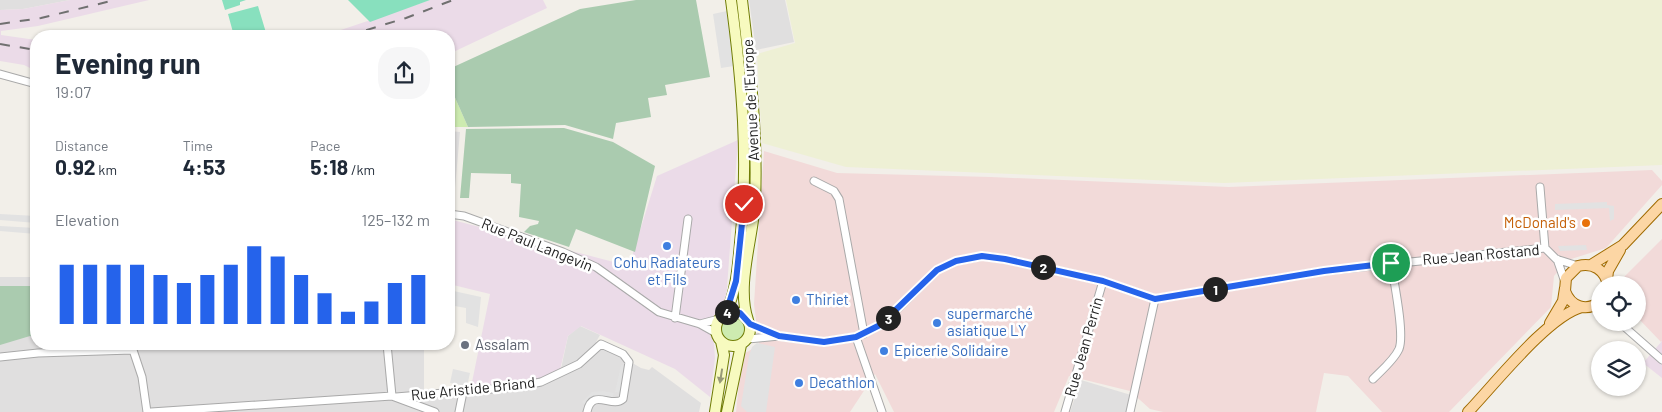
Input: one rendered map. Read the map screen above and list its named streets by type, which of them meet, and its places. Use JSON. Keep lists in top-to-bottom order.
{
  "streets": {
    "main road": ["Avenue de l'Europe"],
    "street": [
      "Rue Paul Langevin",
      "Rue Jean Rostand",
      "Rue Jean Perrin",
      "Rue Aristide Briand"
    ]
  },
  "crossings": [
    ["Avenue de l'Europe", "Rue Paul Langevin"],
    ["Avenue de l'Europe", "Rue Jean Rostand"],
    ["Rue Paul Langevin", "Rue Jean Rostand"],
    ["Rue Jean Rostand", "Rue Jean Perrin"]
  ],
  "places": [
    "McDonald's",
    "Cohu Radiateurs et Fils",
    "Thiriet",
    "supermarché asiatique LY",
    "Assalam",
    "Epicerie Solidaire",
    "Decathlon"
  ],
  "page": {
    "heading": ["Evening run", "19:07"],
    "stats": [
      ["Distance", "0.92 km"],
      ["Time", "4:53"],
      ["Pace", "5:18 /km"]
    ],
    "chart": ["Elevation", "125–132 m"],
    "pins": [
      "2",
      "1",
      "4",
      "3"
    ]
  }
}
